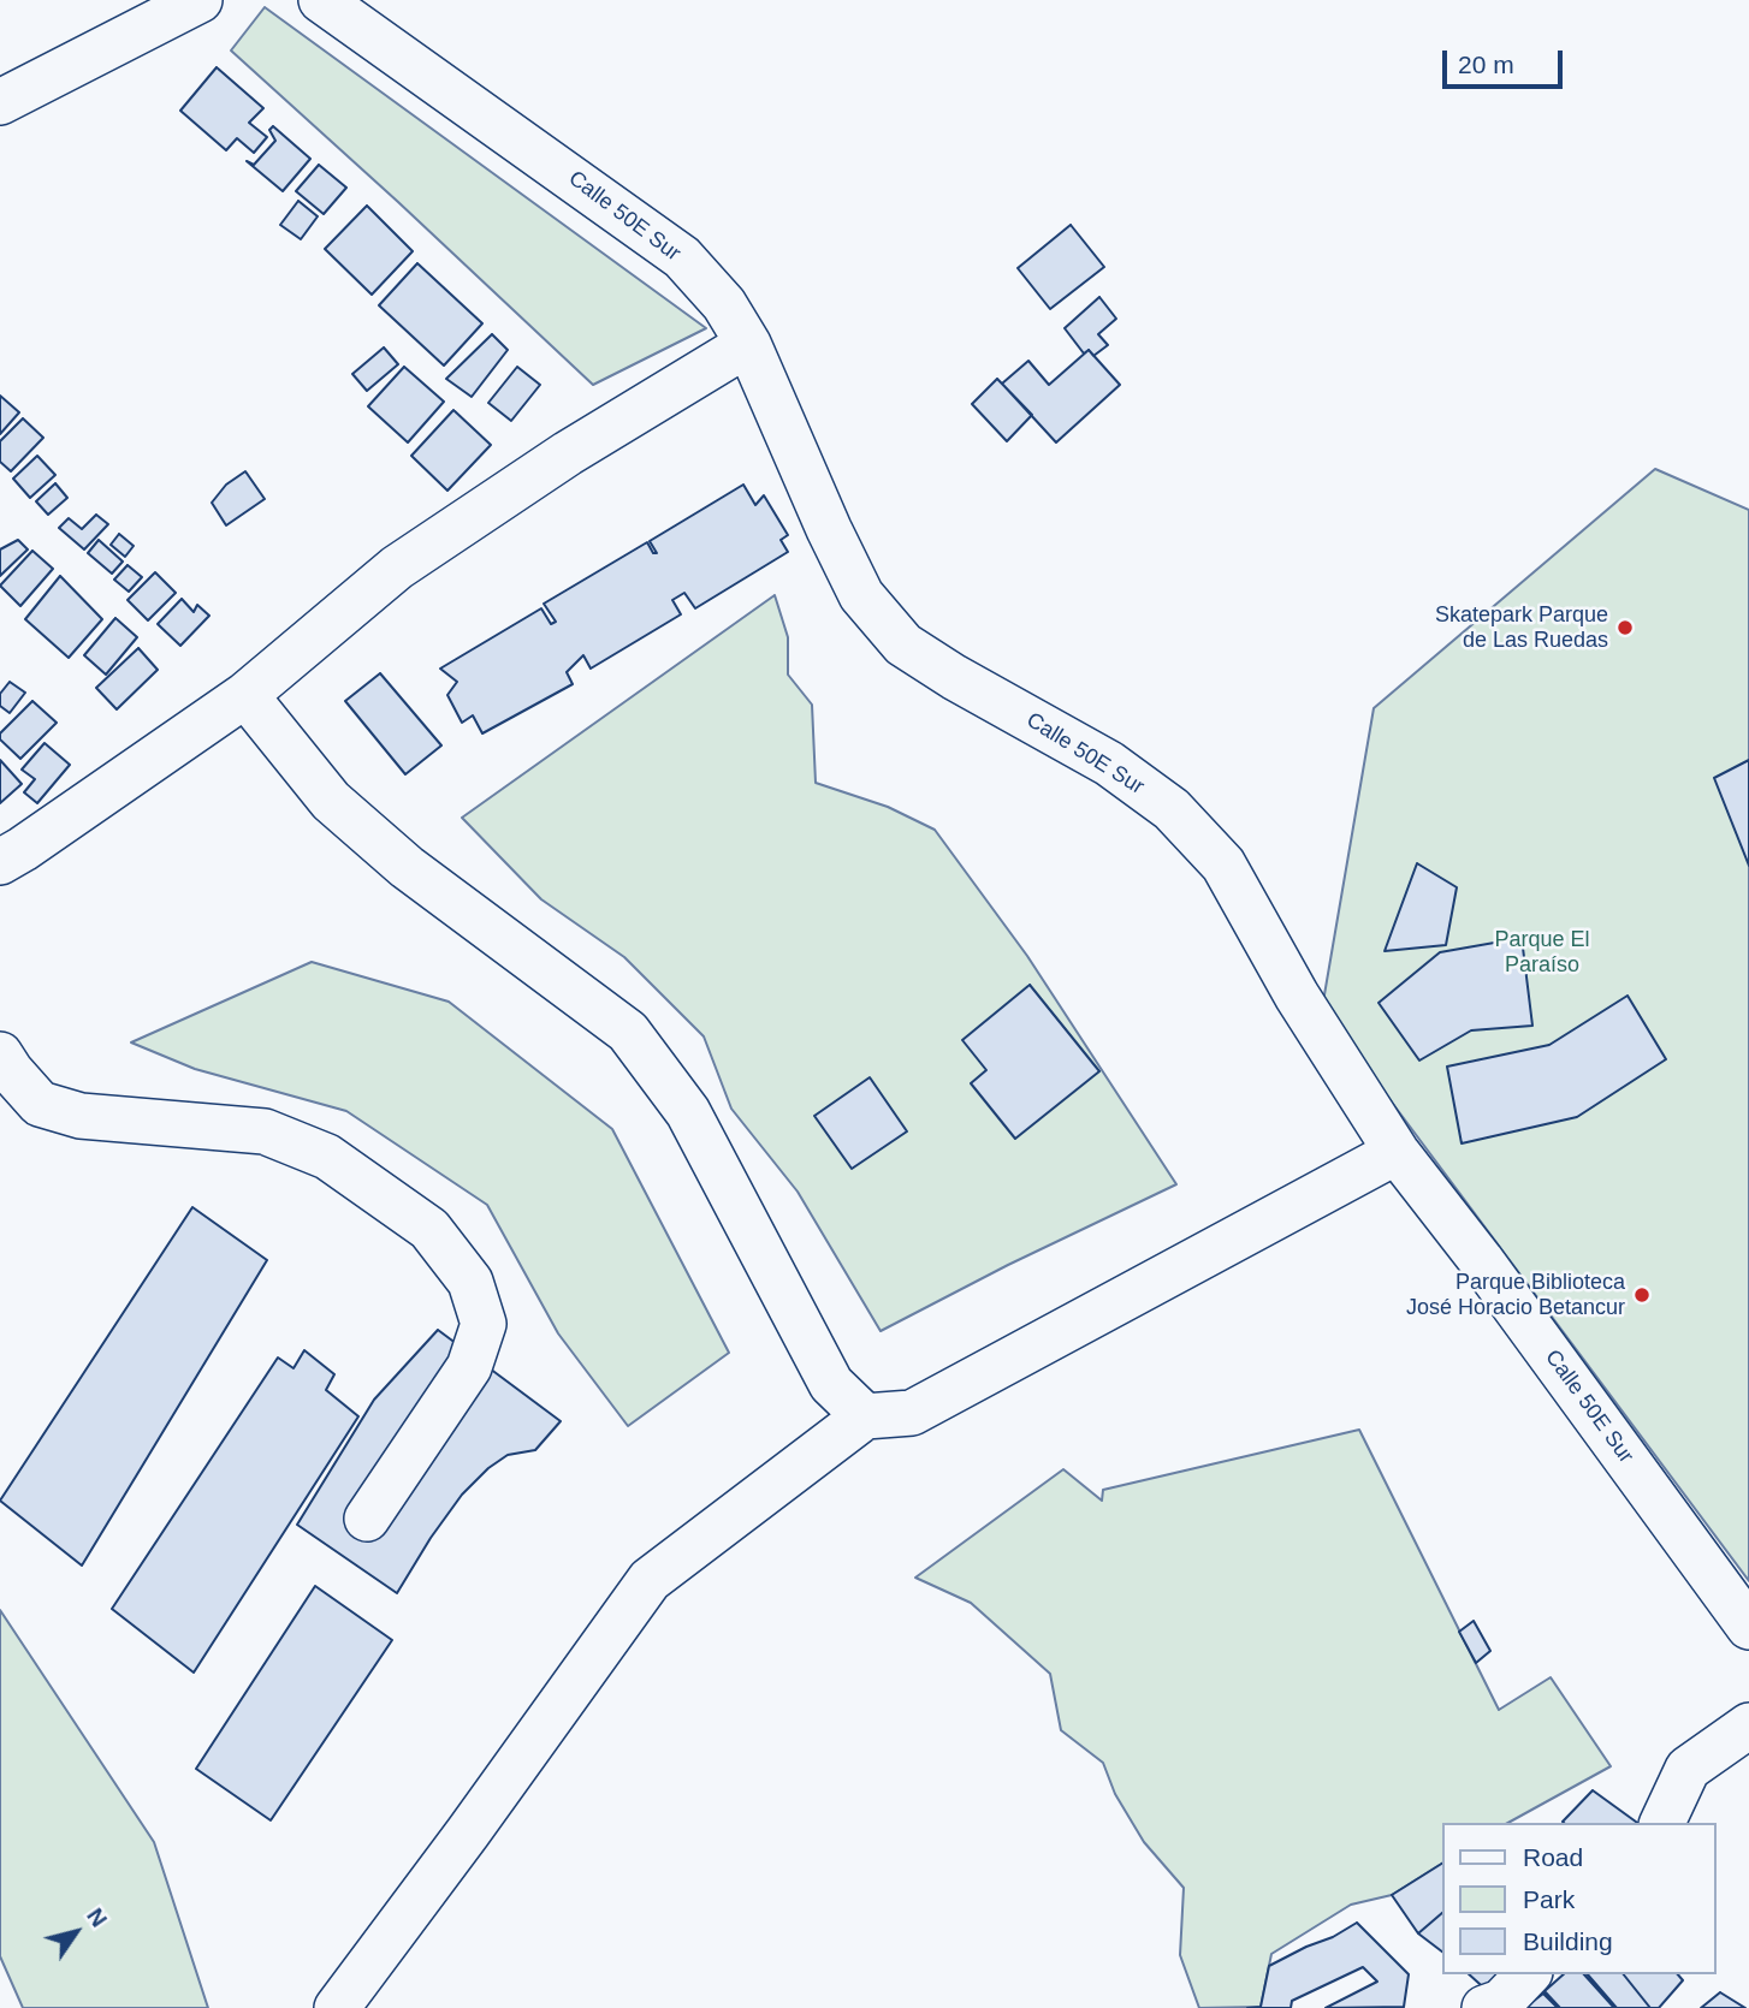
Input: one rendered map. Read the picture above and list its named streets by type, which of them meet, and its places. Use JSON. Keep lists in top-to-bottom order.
{
  "streets": {
    "street": ["Calle 50E Sur"]
  },
  "parks": ["Parque El Paraíso"],
  "places": ["Skatepark Parque de Las Ruedas", "Parque Biblioteca José Horacio Betancur"],
  "legend": ["Road", "Park", "Building"],
  "scale_bar": "20 m",
  "north": "top right"
}
